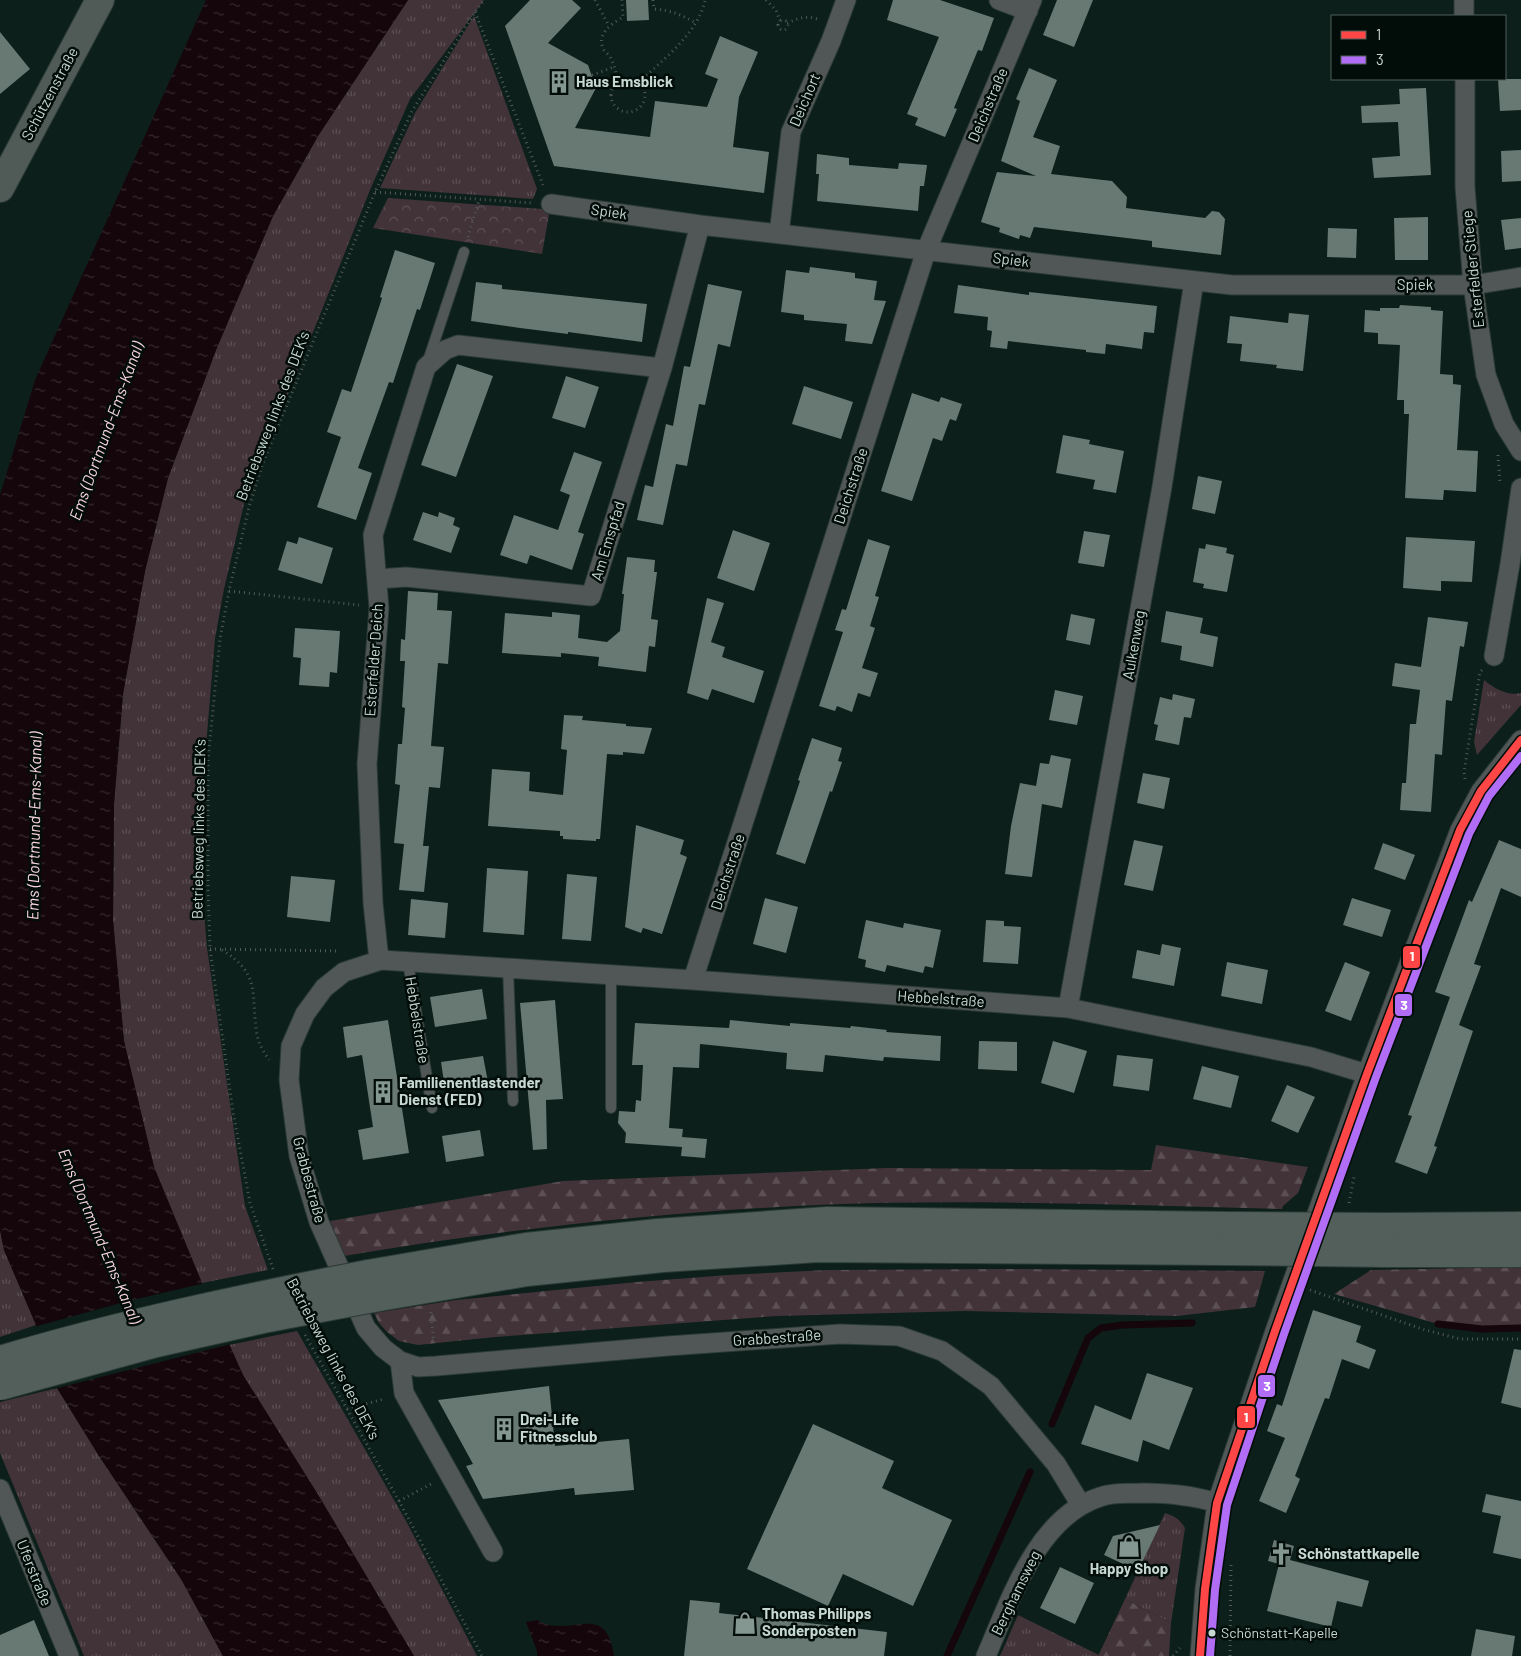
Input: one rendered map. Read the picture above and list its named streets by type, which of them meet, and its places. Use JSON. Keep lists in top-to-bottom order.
{
  "streets": {
    "street": [
      "Schützenstraße",
      "Deichort",
      "Deichstraße",
      "Spiek",
      "Esterfelder Stiege",
      "Am Emspfad",
      "Aulkenweg",
      "Esterfelder Deich",
      "Hebbelstraße",
      "Grabbestraße",
      "Uferstraße",
      "Berghamsweg"
    ],
    "path": ["Betriebsweg links des DEK's"]
  },
  "crossings": [
    ["Deichort", "Spiek"],
    ["Deichstraße", "Spiek"],
    ["Deichstraße", "Hebbelstraße"],
    ["Spiek", "Esterfelder Stiege"],
    ["Spiek", "Am Emspfad"],
    ["Spiek", "Aulkenweg"],
    ["Am Emspfad", "Esterfelder Deich"],
    ["Aulkenweg", "Hebbelstraße"],
    ["Esterfelder Deich", "Hebbelstraße"],
    ["Esterfelder Deich", "Grabbestraße"],
    ["Hebbelstraße", "Grabbestraße"],
    ["Grabbestraße", "Berghamsweg"]
  ],
  "water": ["Ems (Dortmund-Ems-Kanal)"],
  "places": {
    "building": ["Haus Emsblick", "Familienentlastender Dienst (FED)", "Drei-Life Fitnessclub"],
    "shop": ["Happy Shop", "Thomas Philipps Sonderposten"],
    "church": ["Schönstattkapelle"],
    "other": ["Schönstatt-Kapelle"]
  },
  "lines": ["transit line 1", "transit line 3"],
  "legend": ["1", "3"]
}
